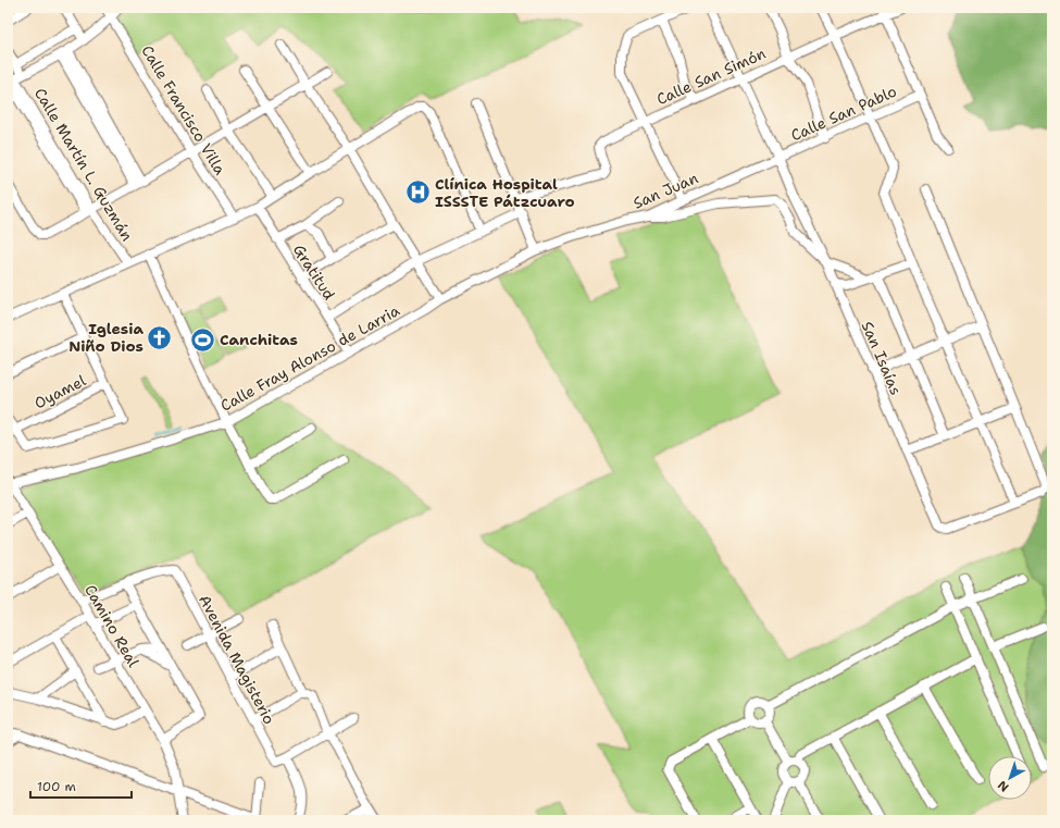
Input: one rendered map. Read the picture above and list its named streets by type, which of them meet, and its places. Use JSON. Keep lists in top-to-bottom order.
{
  "streets": {
    "street": [
      "Calle San Simón",
      "Calle Francisco Villa",
      "Calle San Pablo",
      "Calle Martín L. Guzmán",
      "San Juan",
      "Gratitud",
      "Calle Fray Alonso de Larria",
      "San Isaías",
      "Oyamel",
      "Camino Real",
      "Avenida Magisterio"
    ]
  },
  "crossings": [
    ["Calle San Simón", "San Isaías"],
    ["Calle San Pablo", "San Juan"],
    ["Calle San Pablo", "San Isaías"],
    ["San Juan", "Calle Fray Alonso de Larria"],
    ["San Juan", "San Isaías"],
    ["Gratitud", "Calle Fray Alonso de Larria"],
    ["Calle Fray Alonso de Larria", "Camino Real"]
  ],
  "places": {
    "hospital": ["Clínica Hospital ISSSTE Pátzcuaro"],
    "church": ["Iglesia Niño Dios"],
    "sports": ["Canchitas"]
  },
  "scale_bar": "100 m",
  "north": "bottom left"
}
